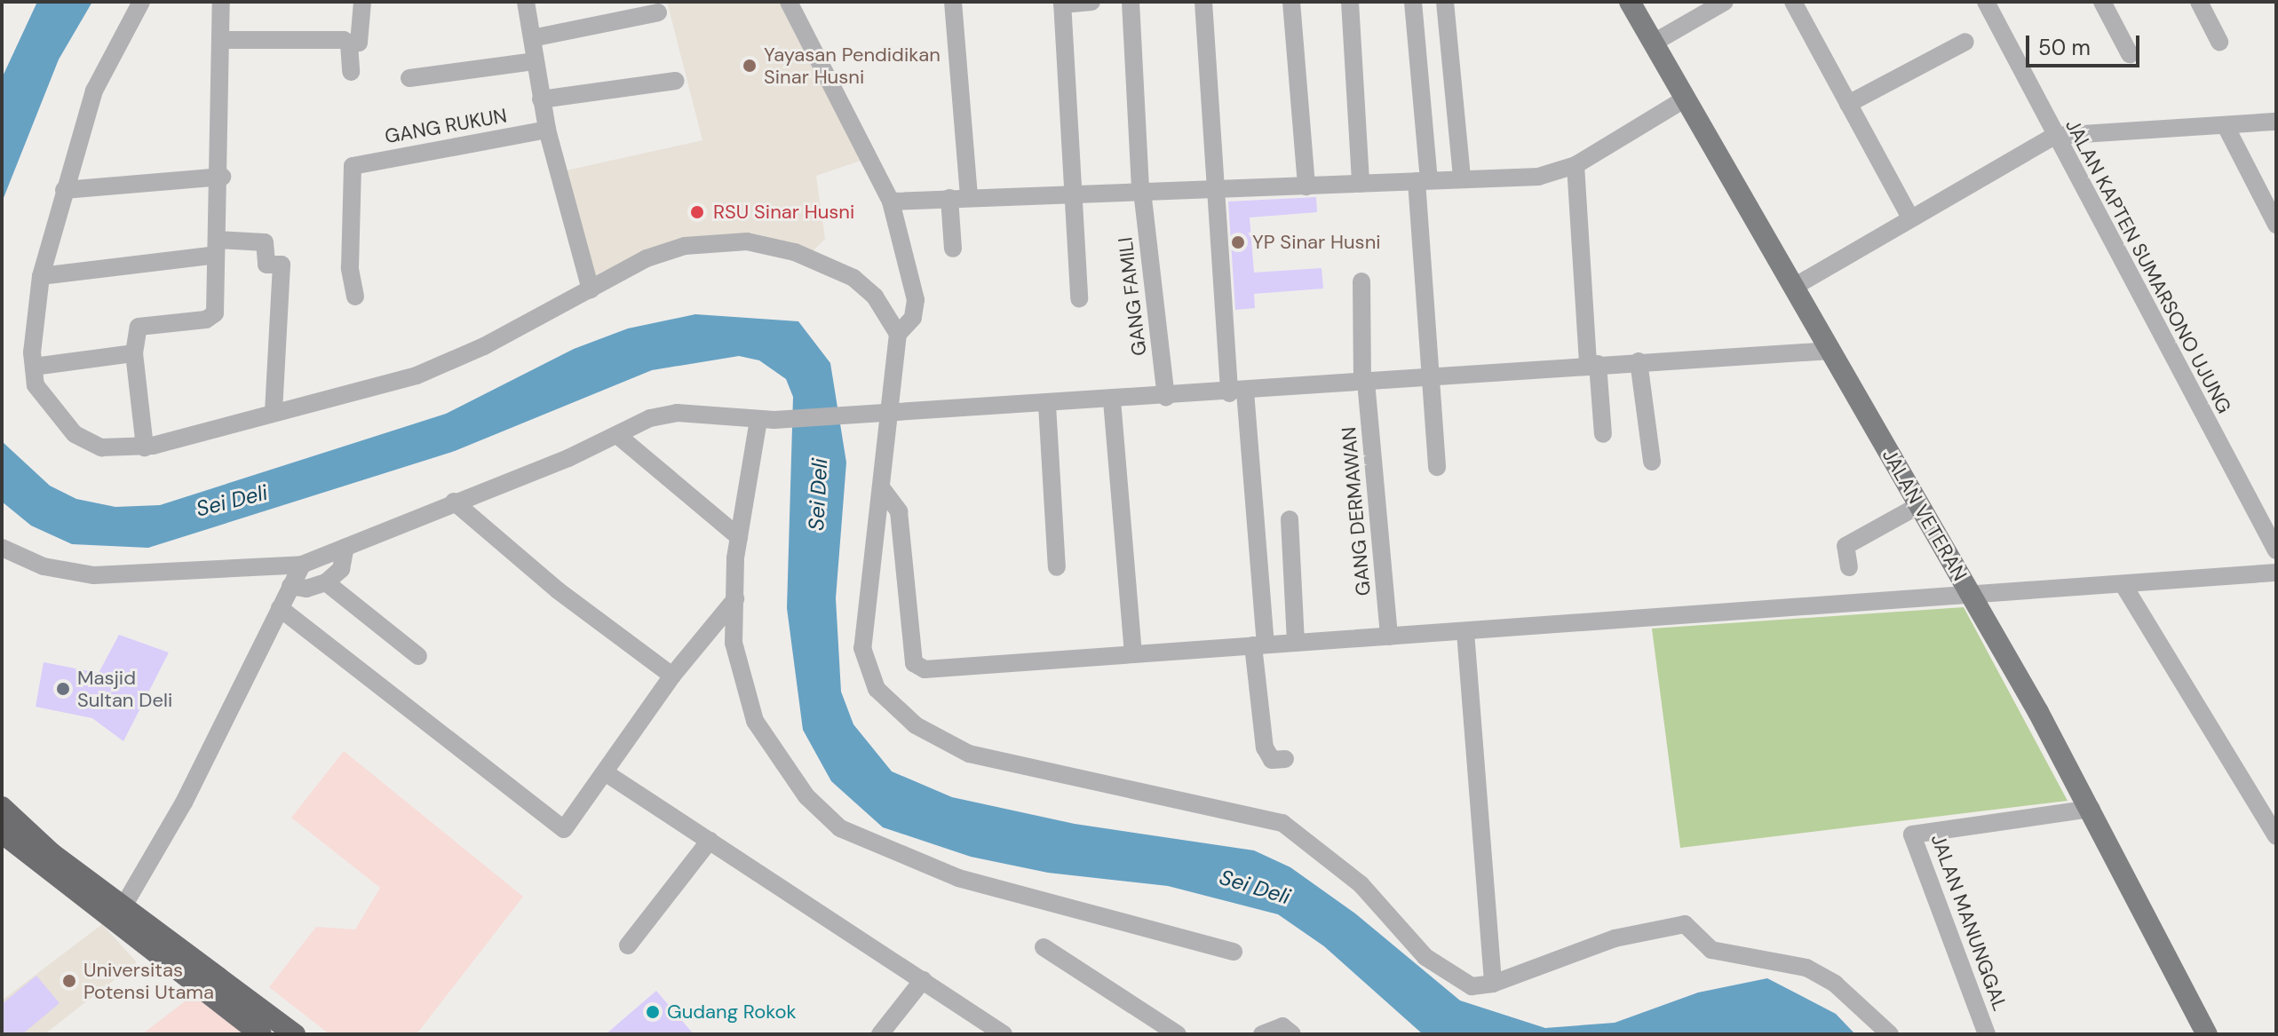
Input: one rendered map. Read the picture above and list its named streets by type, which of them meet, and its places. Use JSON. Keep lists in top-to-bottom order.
{
  "streets": {
    "main road": ["JALAN VETERAN"],
    "street": [
      "GANG RUKUN",
      "JALAN KAPTEN SUMARSONO UJUNG",
      "GANG FAMILI",
      "GANG DERMAWAN",
      "JALAN MANUNGGAL"
    ]
  },
  "crossings": [
    ["JALAN VETERAN", "JALAN MANUNGGAL"]
  ],
  "water": ["Sei Deli"],
  "places": [
    "Yayasan Pendidikan Sinar Husni",
    "RSU Sinar Husni",
    "YP Sinar Husni",
    "Masjid Sultan Deli",
    "Universitas Potensi Utama",
    "Gudang Rokok"
  ],
  "scale_bar": "50 m"
}
